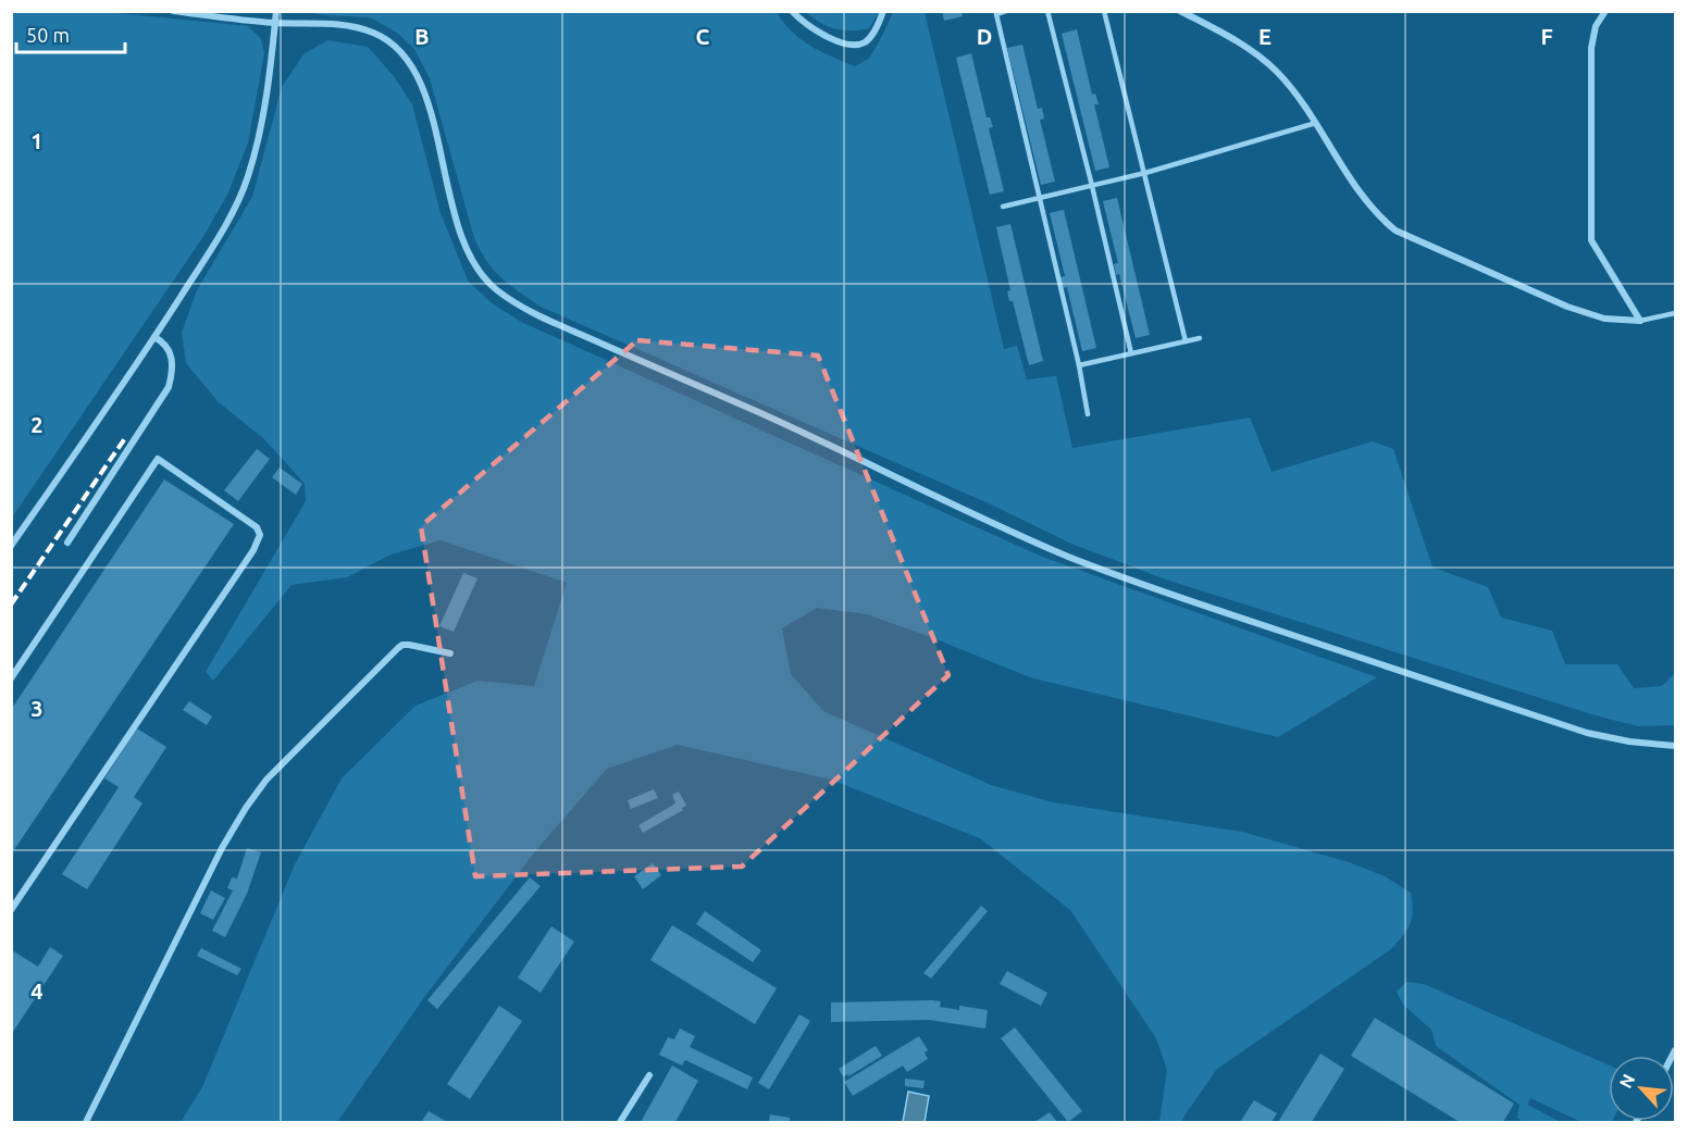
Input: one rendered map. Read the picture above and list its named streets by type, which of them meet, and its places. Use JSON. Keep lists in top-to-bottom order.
{
  "scale_bar": "50 m",
  "north": "top left",
  "grid": {
    "columns": [
      "B",
      "C",
      "D",
      "E",
      "F"
    ],
    "rows": [
      "1",
      "2",
      "3",
      "4"
    ]
  }
}
